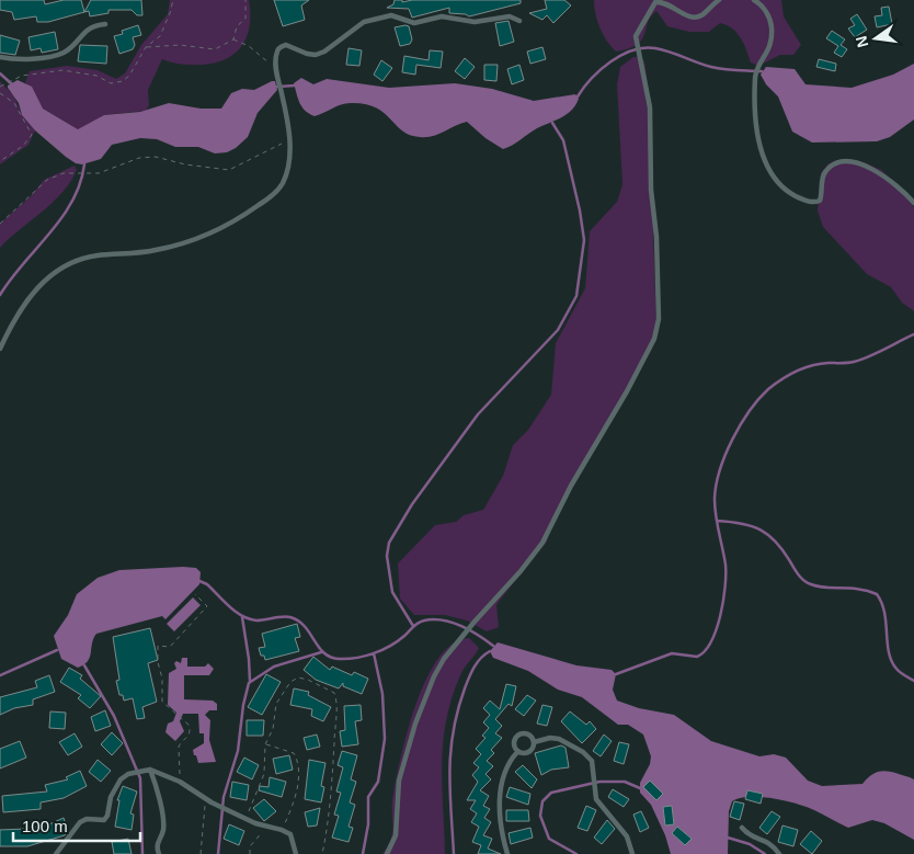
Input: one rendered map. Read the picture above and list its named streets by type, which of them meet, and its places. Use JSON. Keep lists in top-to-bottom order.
{
  "scale_bar": "100 m",
  "north": "left"
}
